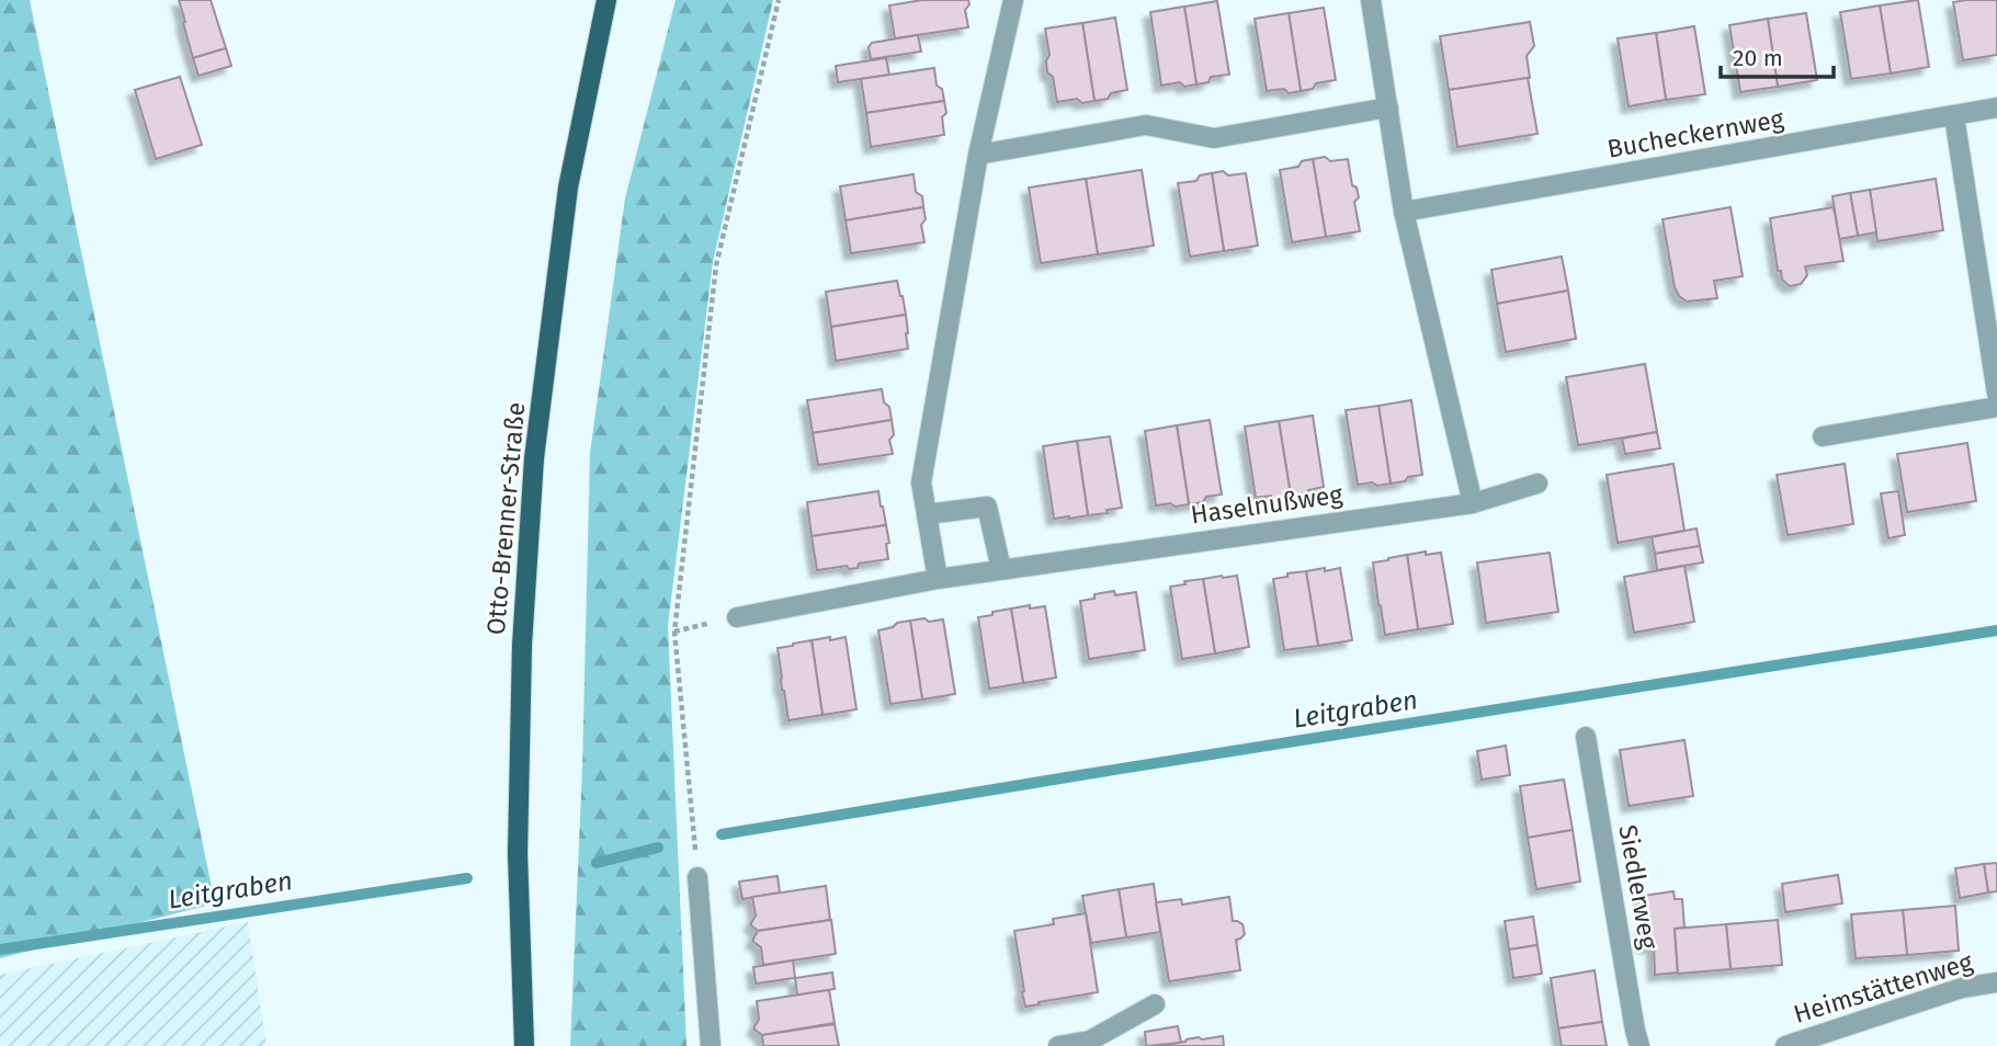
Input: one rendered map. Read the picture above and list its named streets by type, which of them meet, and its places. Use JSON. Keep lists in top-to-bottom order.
{
  "streets": {
    "main road": ["Otto-Brenner-Straße"],
    "street": [
      "Bucheckernweg",
      "Haselnußweg",
      "Siedlerweg",
      "Heimstättenweg"
    ]
  },
  "water": ["Leitgraben"],
  "scale_bar": "20 m"
}
